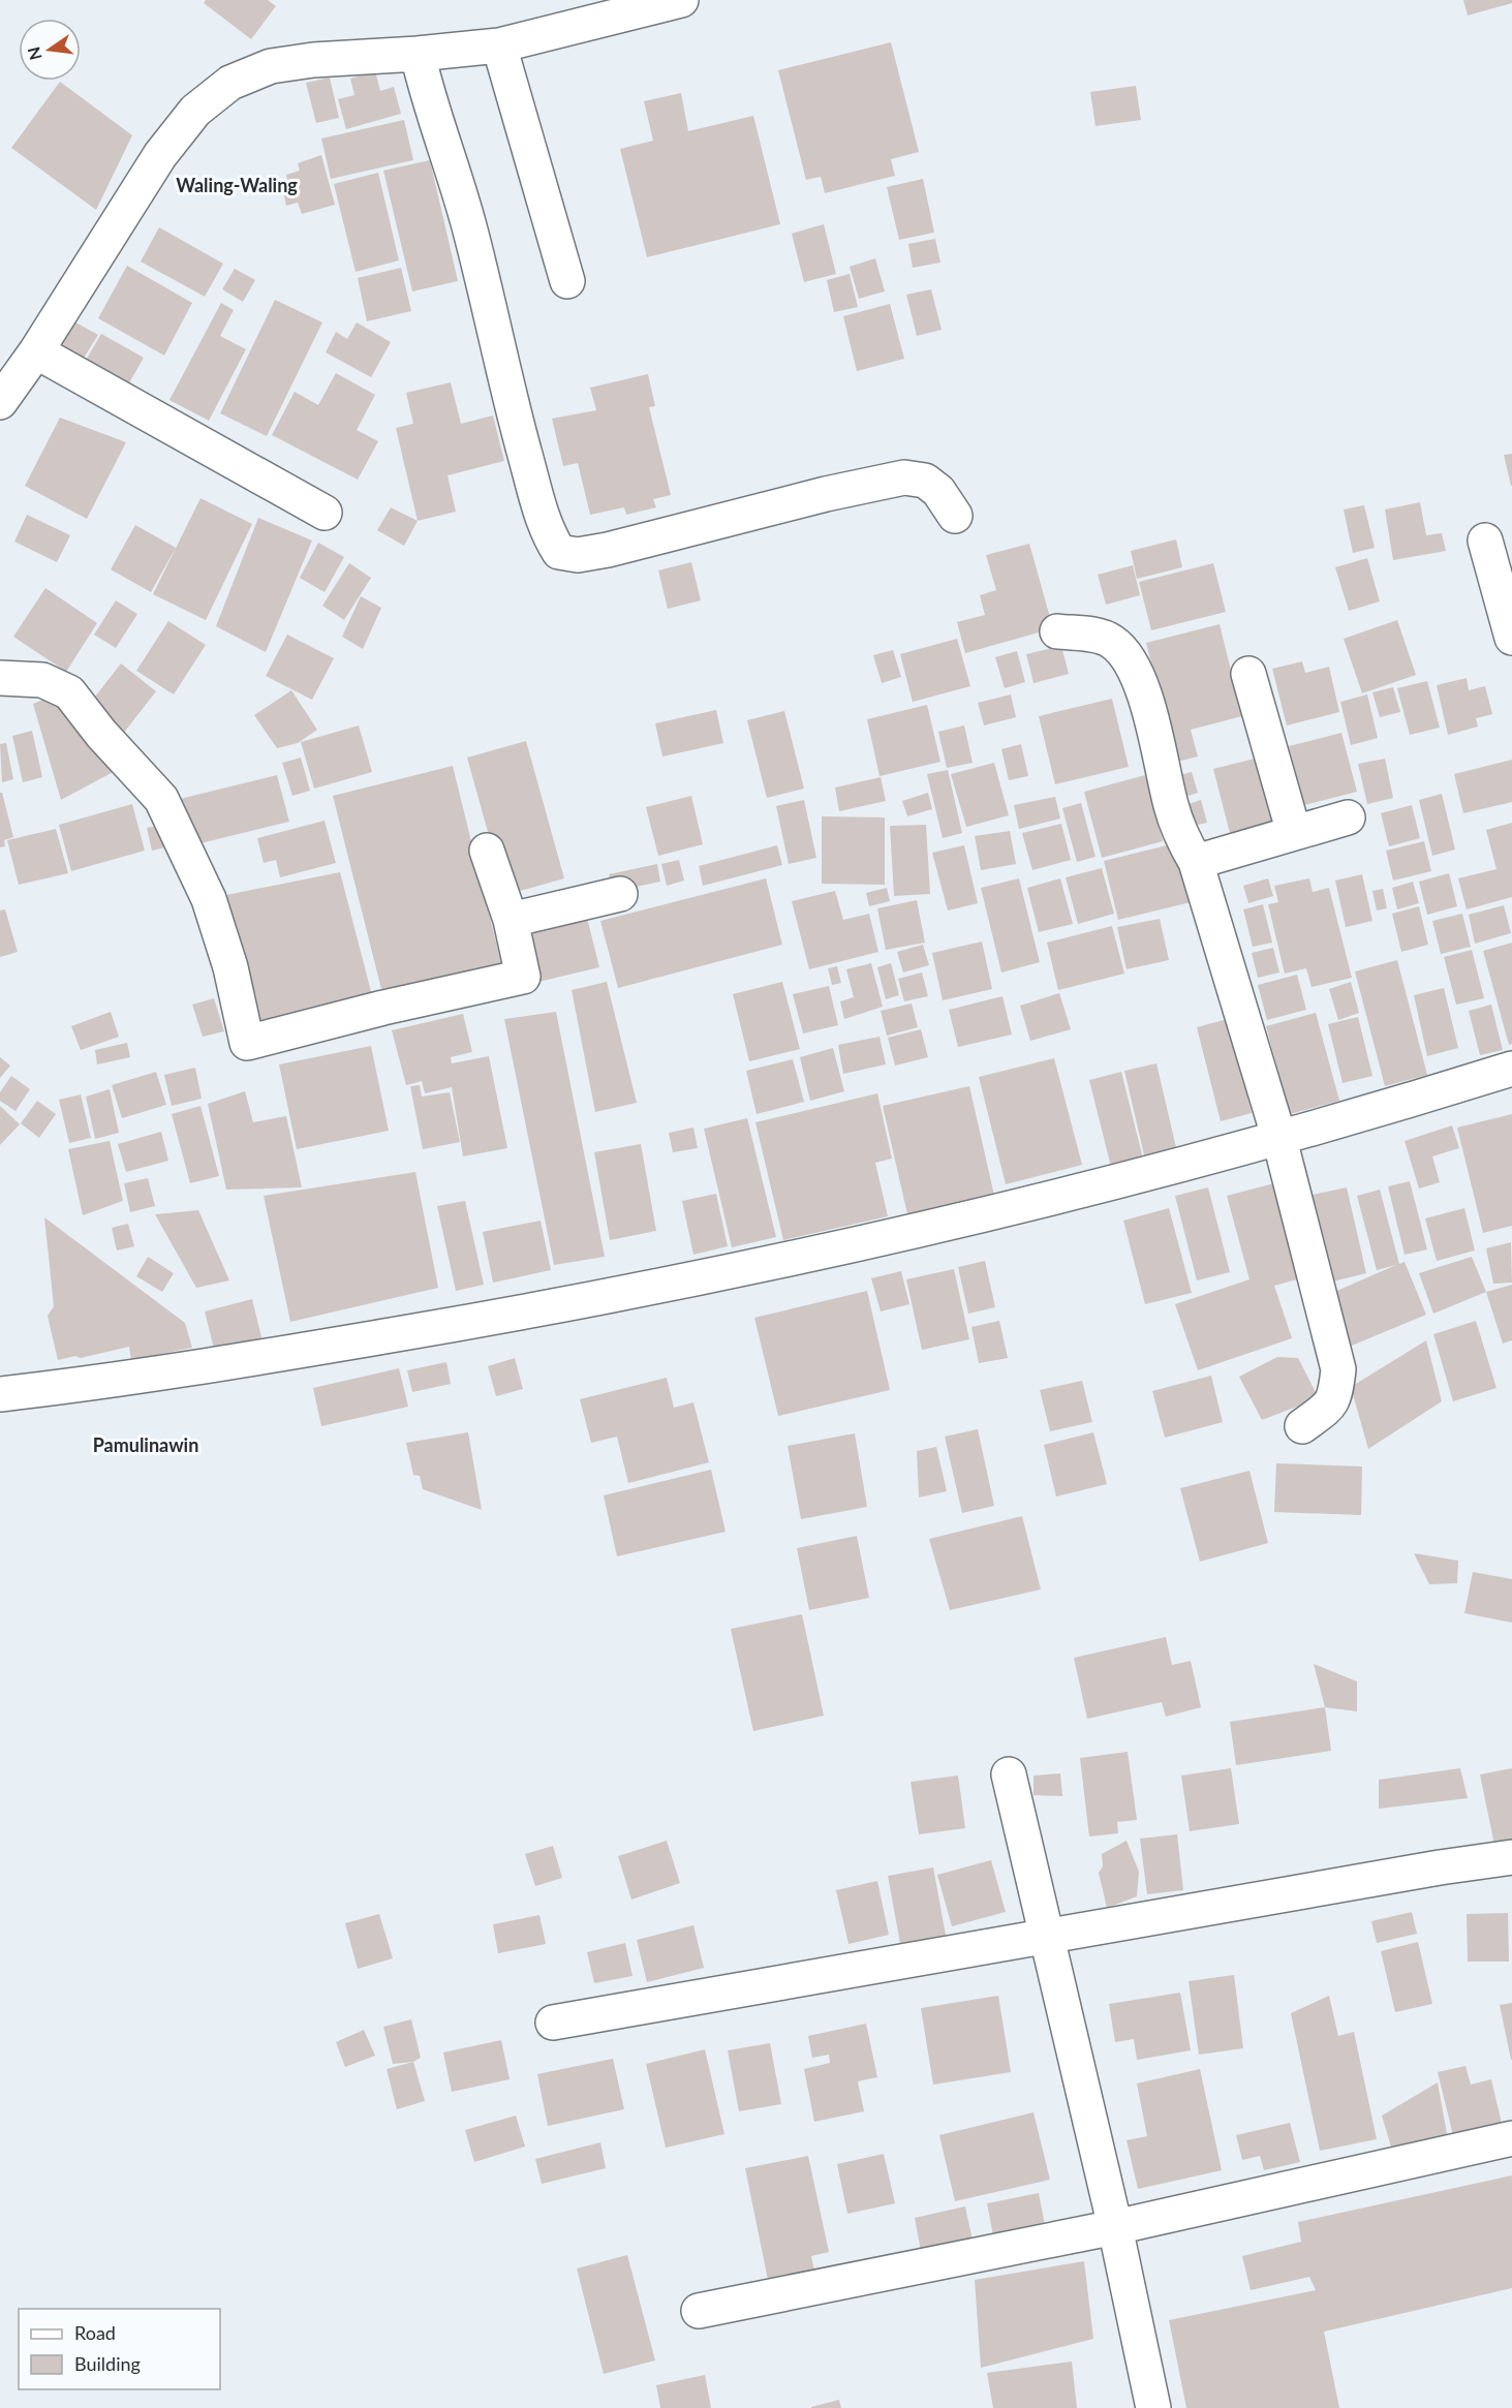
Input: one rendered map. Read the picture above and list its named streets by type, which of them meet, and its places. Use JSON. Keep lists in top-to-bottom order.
{
  "districts": ["Waling-Waling", "Pamulinawin"],
  "legend": ["Road", "Building"],
  "north": "left"
}
